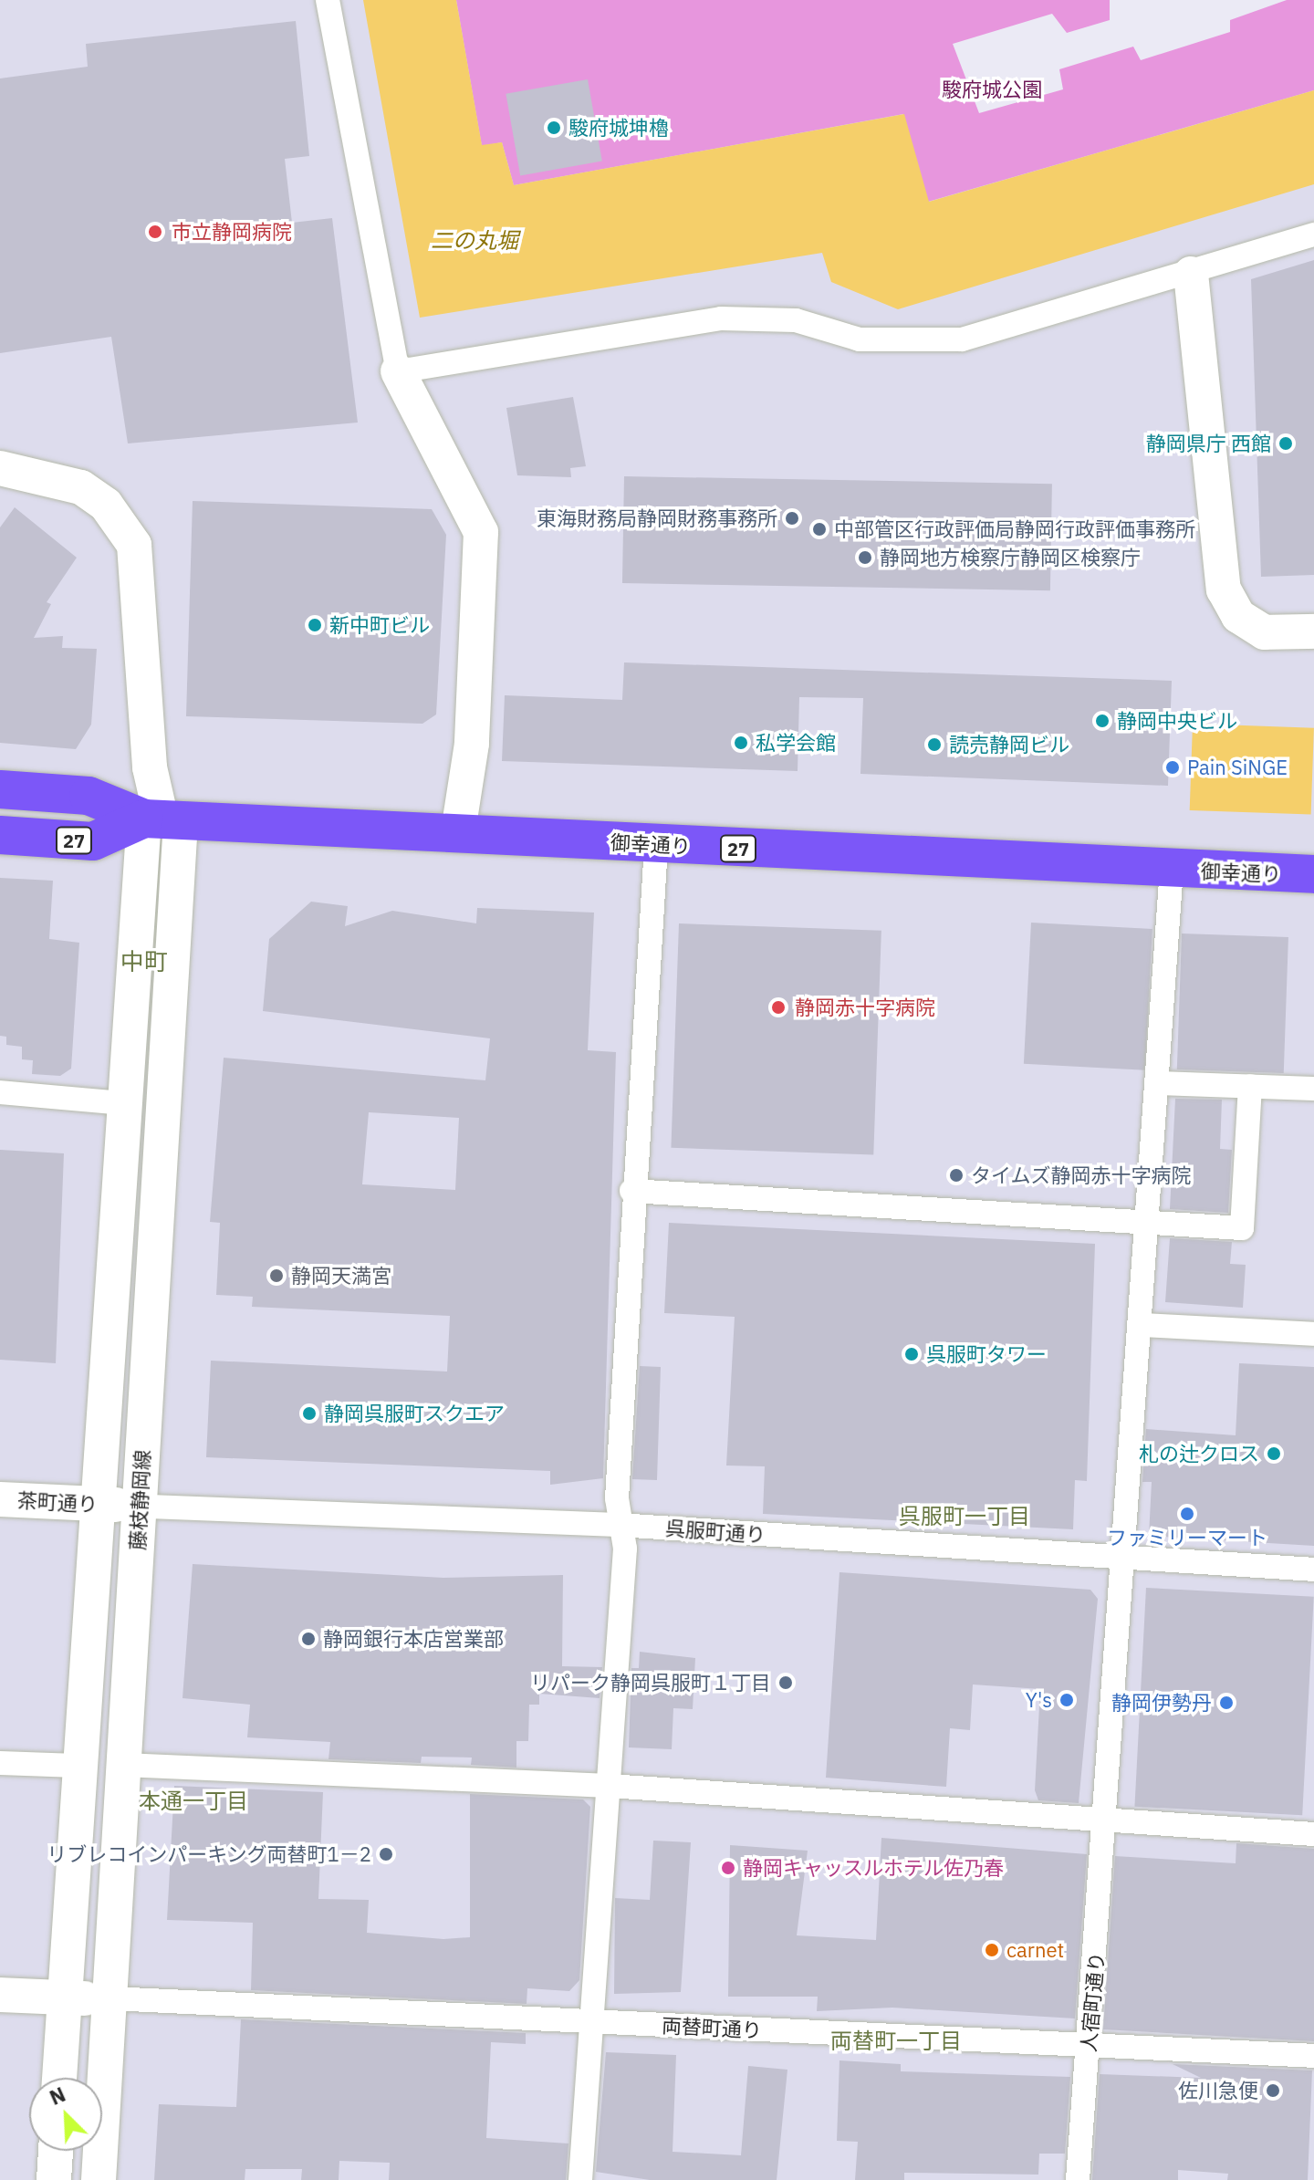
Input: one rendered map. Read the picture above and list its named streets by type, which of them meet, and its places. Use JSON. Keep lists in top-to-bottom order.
{
  "streets": {
    "main road": [
      "27",
      "御幸通り",
      "藤枝静岡線",
      "茶町通り"
    ],
    "street": ["呉服町通り", "人宿町通り", "両替町通り"]
  },
  "crossings": [
    ["27", "御幸通り"],
    ["27", "藤枝静岡線"],
    ["御幸通り", "藤枝静岡線"],
    ["御幸通り", "人宿町通り"],
    ["藤枝静岡線", "茶町通り"],
    ["藤枝静岡線", "呉服町通り"],
    ["藤枝静岡線", "両替町通り"],
    ["茶町通り", "呉服町通り"],
    ["呉服町通り", "人宿町通り"],
    ["人宿町通り", "両替町通り"]
  ],
  "districts": [
    "中町",
    "呉服町一丁目",
    "本通一丁目",
    "両替町一丁目"
  ],
  "water": ["二の丸堀"],
  "parks": ["駿府城公園"],
  "places": [
    "駿府城坤櫓",
    "市立静岡病院",
    "静岡県庁 西館",
    "東海財務局静岡財務事務所",
    "中部管区行政評価局静岡行政評価事務所",
    "静岡地方検察庁静岡区検察庁",
    "新中町ビル",
    "静岡中央ビル",
    "私学会館",
    "読売静岡ビル",
    "Pain SiNGE",
    "静岡赤十字病院",
    "タイムズ静岡赤十字病院",
    "静岡天満宮",
    "呉服町タワー",
    "静岡呉服町スクエア",
    "札の辻クロス",
    "ファミリーマート",
    "静岡銀行本店営業部",
    "リパーク静岡呉服町１丁目",
    "Y's",
    "静岡伊勢丹",
    "リブレコインパーキング両替町1－2",
    "静岡キャッスルホテル佐乃春",
    "carnet",
    "佐川急便"
  ],
  "north": "top left"
}
